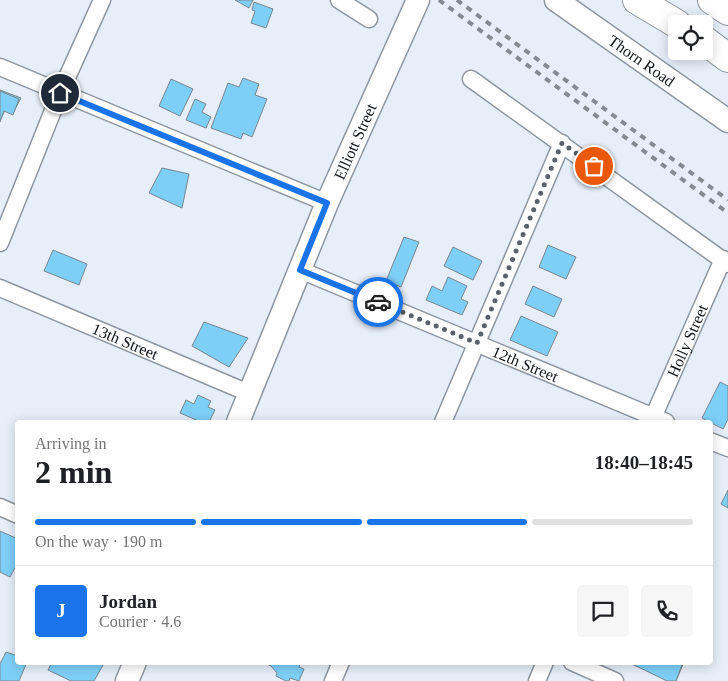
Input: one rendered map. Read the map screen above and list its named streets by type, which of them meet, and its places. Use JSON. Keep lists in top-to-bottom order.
{
  "streets": {
    "main road": ["Thorn Road", "Elliott Street"],
    "street": ["13th Street", "Holly Street", "12th Street"]
  },
  "crossings": [
    ["Elliott Street", "13th Street"],
    ["Elliott Street", "12th Street"]
  ],
  "page": {
    "heading": ["2 min", "Arriving in", "18:40–18:45"],
    "panel": ["Jordan", "Courier · 4.6"],
    "bar": "On the way · 190 m",
    "round": "J"
  }
}
